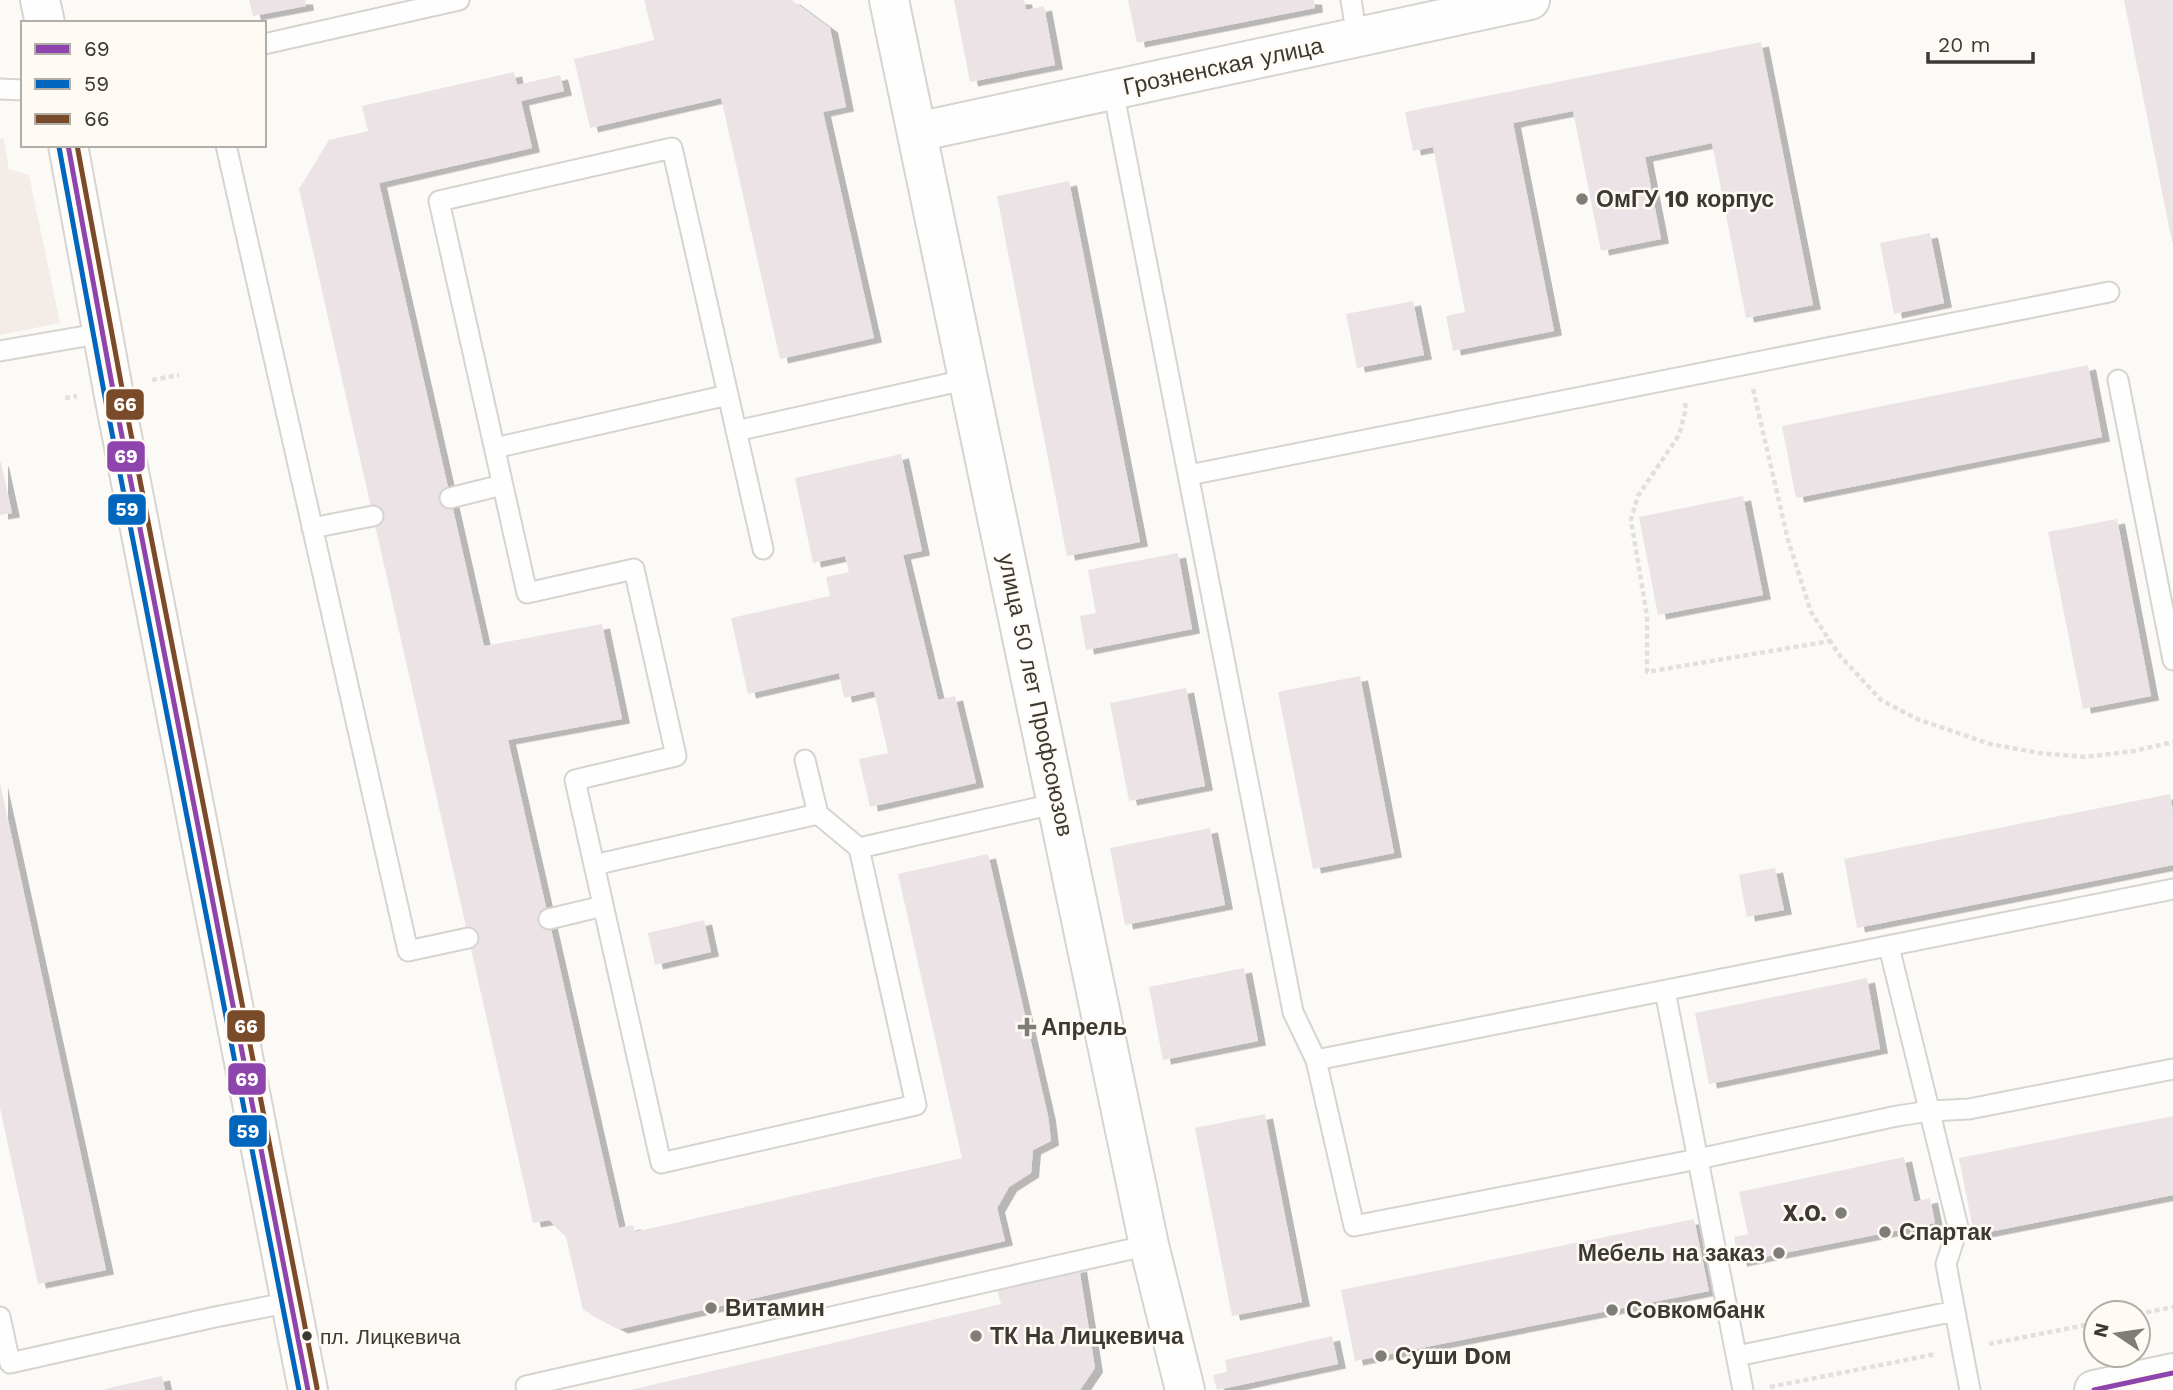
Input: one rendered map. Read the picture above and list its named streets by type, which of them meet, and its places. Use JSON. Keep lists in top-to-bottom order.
{
  "streets": {
    "street": ["Грозненская улица", "улица 50 лет Профсоюзов"]
  },
  "crossings": [
    ["Грозненская улица", "улица 50 лет Профсоюзов"]
  ],
  "places": {
    "other": [
      "ОмГУ 10 корпус",
      "X.O.",
      "Спартак",
      "Мебель на заказ",
      "Витамин",
      "Совкомбанк",
      "пл. Лицкевича",
      "ТК На Лицкевича",
      "Суши Dом"
    ],
    "health": ["Апрель"]
  },
  "lines": ["transit line 69", "transit line 59", "transit line 66"],
  "legend": ["69", "59", "66"],
  "scale_bar": "20 m",
  "north": "left"
}
